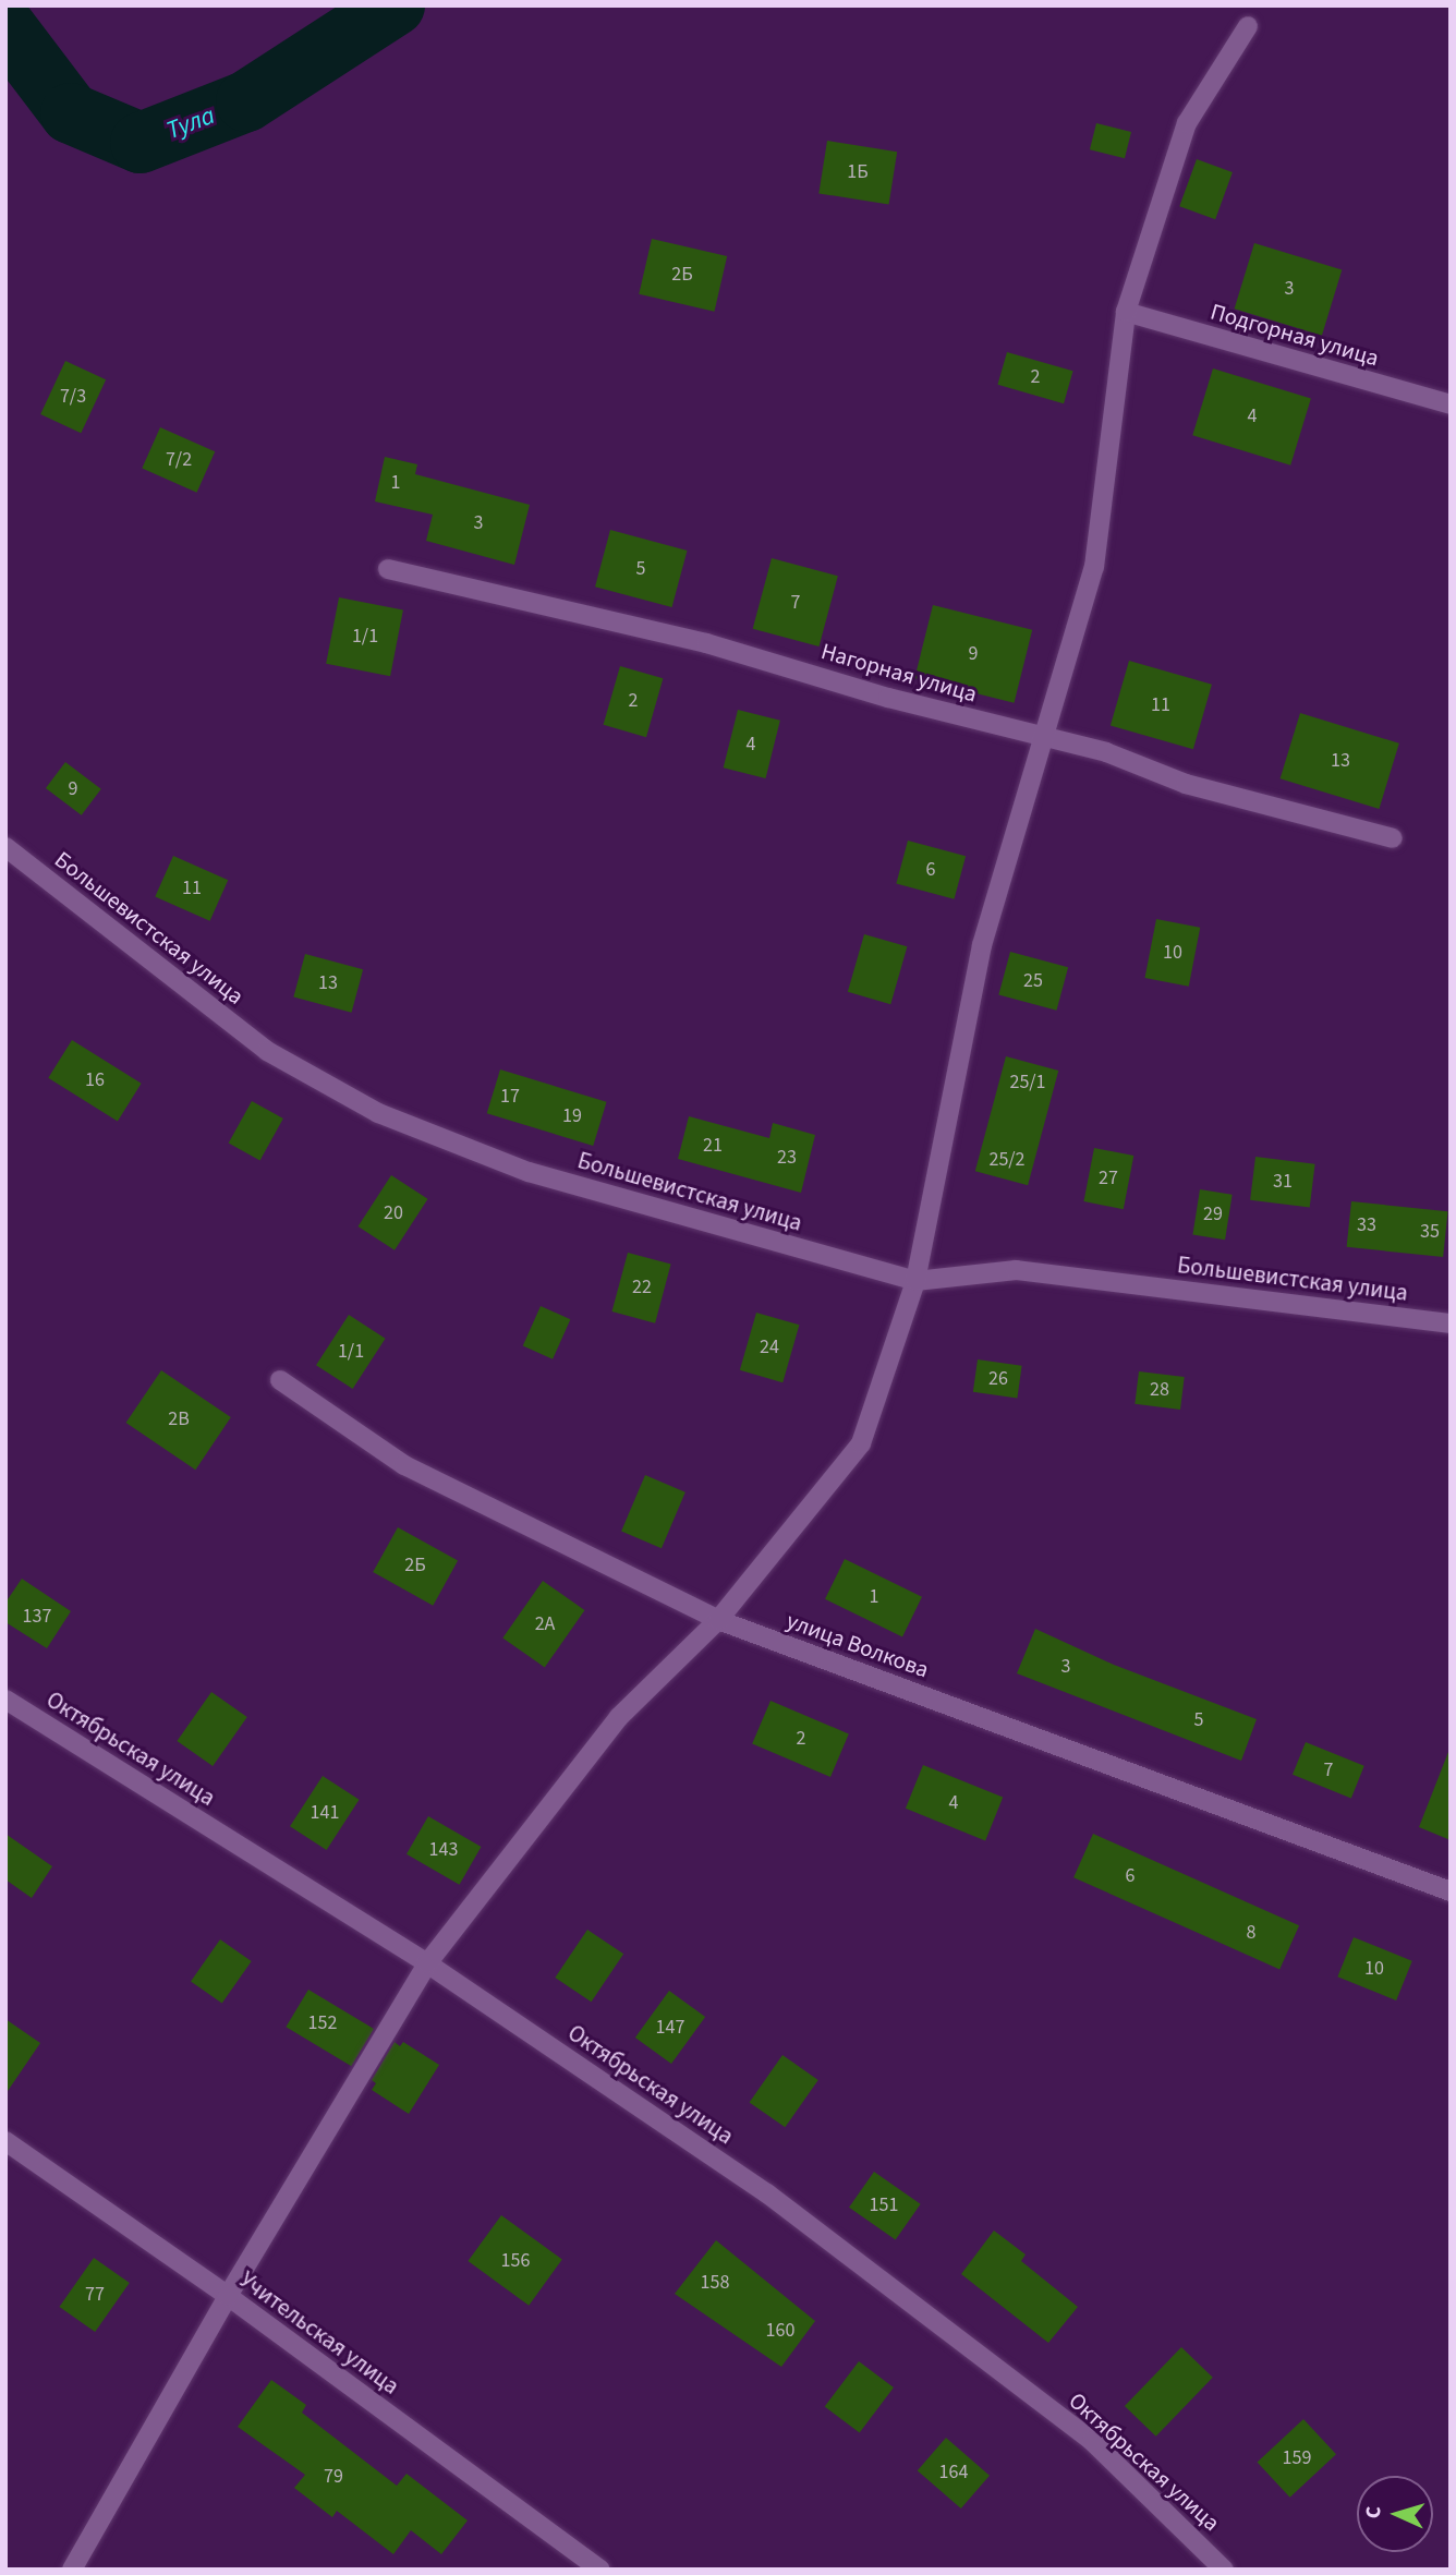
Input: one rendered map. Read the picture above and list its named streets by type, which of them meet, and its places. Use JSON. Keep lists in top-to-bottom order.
{
  "streets": {
    "street": [
      "Подгорная улица",
      "Нагорная улица",
      "Большевистская улица",
      "улица Волкова",
      "Октябрьская улица",
      "Учительская улица"
    ]
  },
  "water": ["Тула"],
  "house_numbers": [
    "1Б",
    "2Б",
    "3",
    "2",
    "7/3",
    "4",
    "7/2",
    "1",
    "3",
    "5",
    "7",
    "1/1",
    "9",
    "2",
    "11",
    "4",
    "13",
    "9",
    "6",
    "11",
    "10",
    "25",
    "13",
    "16",
    "25/1",
    "17",
    "19",
    "21",
    "23",
    "25/2",
    "27",
    "31",
    "20",
    "29",
    "33",
    "35",
    "22",
    "24",
    "1/1",
    "26",
    "28",
    "2В",
    "2Б",
    "1",
    "137",
    "2А",
    "3",
    "5",
    "2",
    "7",
    "4",
    "141",
    "143",
    "6",
    "8",
    "10",
    "152",
    "147",
    "151",
    "156",
    "158",
    "77",
    "160",
    "159",
    "164",
    "79"
  ],
  "north": "left"
}
